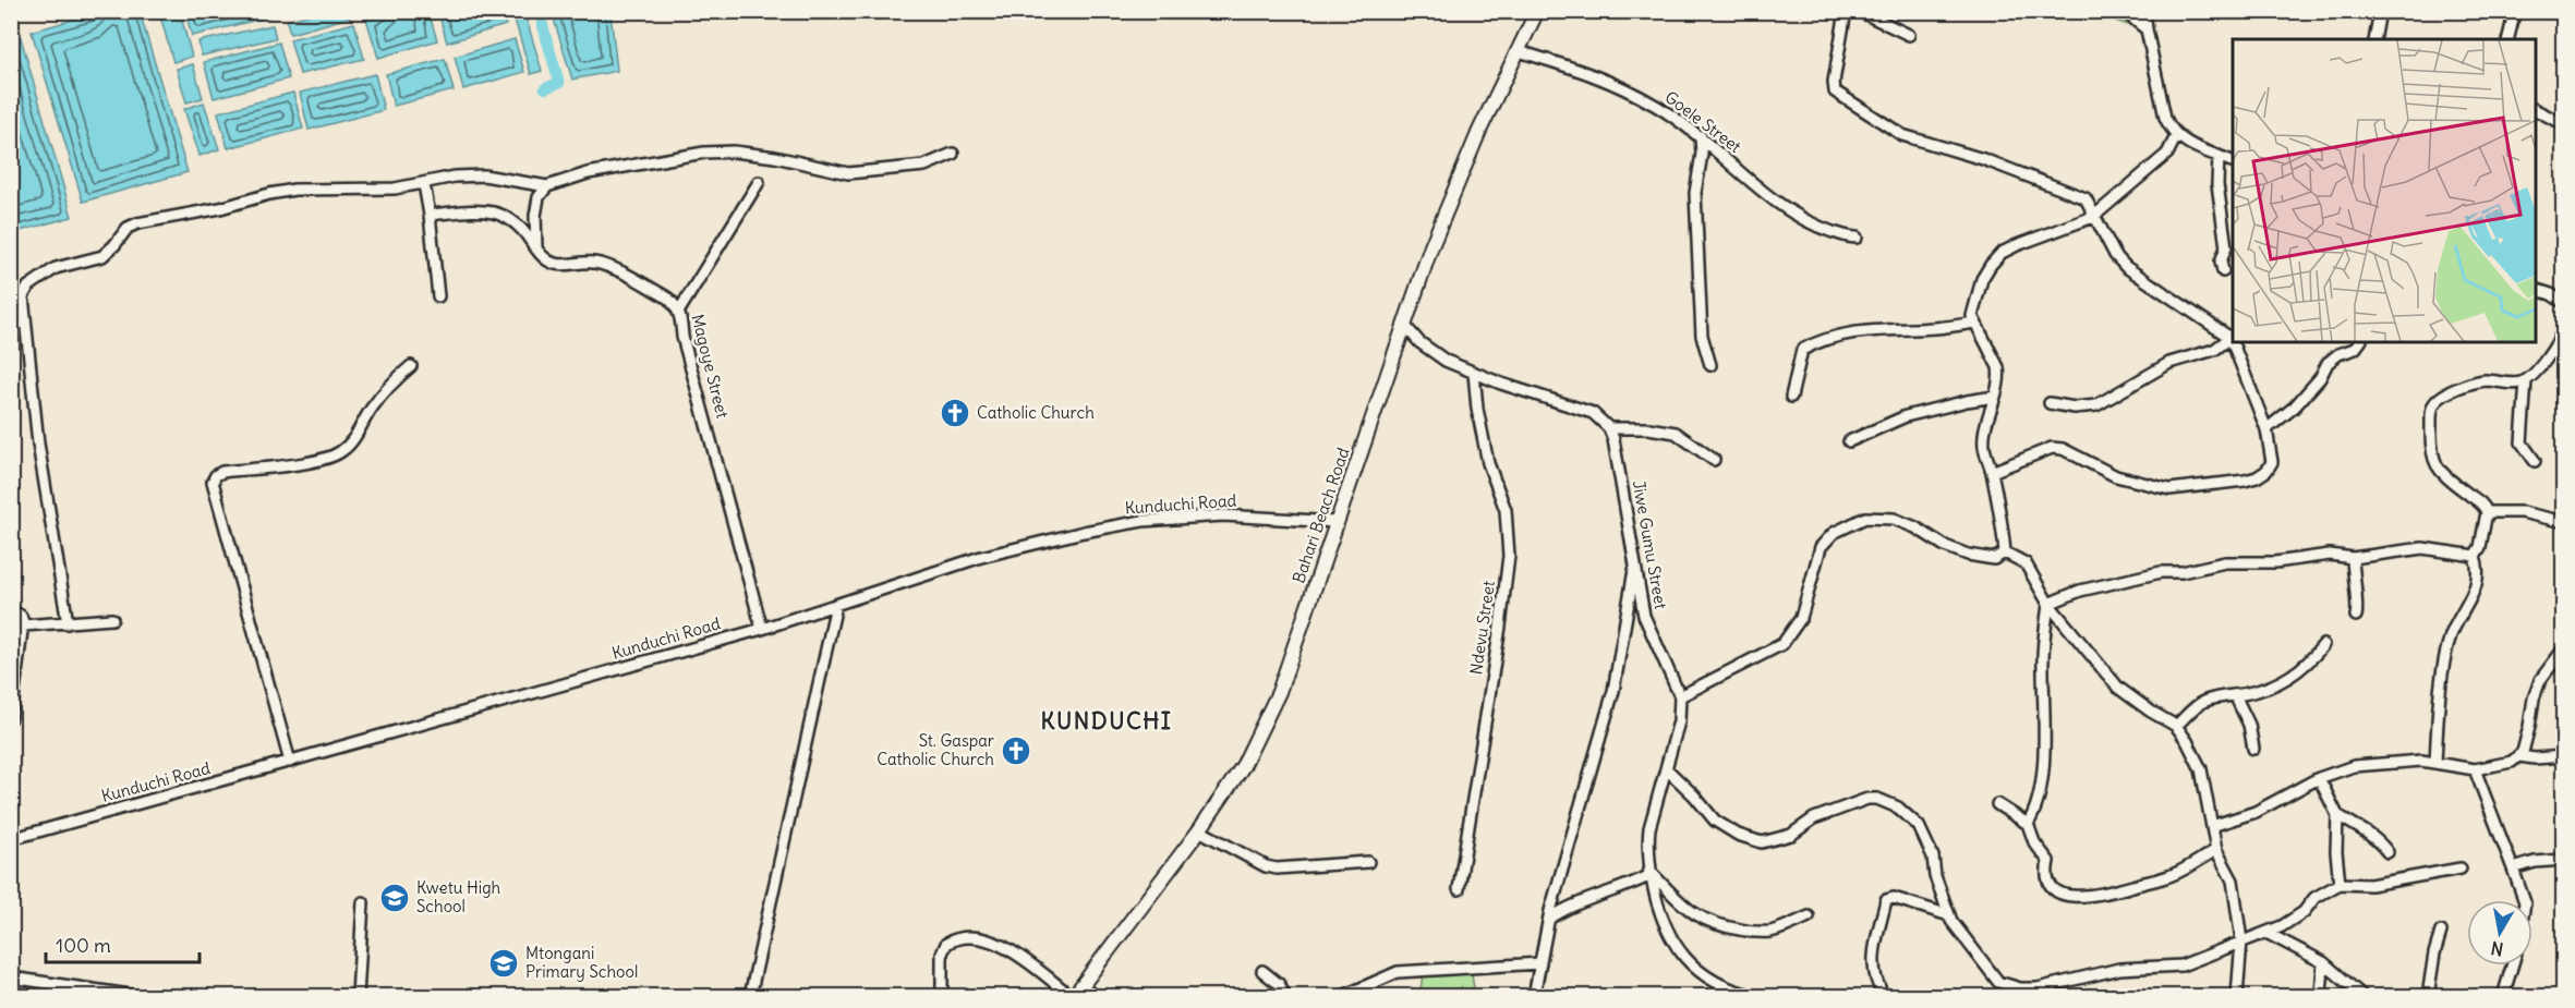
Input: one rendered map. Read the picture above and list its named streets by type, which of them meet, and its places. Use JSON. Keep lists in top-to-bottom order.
{
  "streets": {
    "street": [
      "Goele Street",
      "Magoye Street",
      "Kunduchi Road",
      "Bahari Beach Road",
      "Jiwe Gumu Street",
      "Ndevu Street"
    ]
  },
  "crossings": [
    ["Goele Street", "Bahari Beach Road"],
    ["Magoye Street", "Kunduchi Road"],
    ["Kunduchi Road", "Bahari Beach Road"]
  ],
  "districts": ["KUNDUCHI"],
  "places": {
    "church": ["Catholic Church", "St. Gaspar Catholic Church"],
    "school or university": ["Kwetu High School", "Mtongani Primary School"]
  },
  "scale_bar": "100 m",
  "north": "bottom"
}
